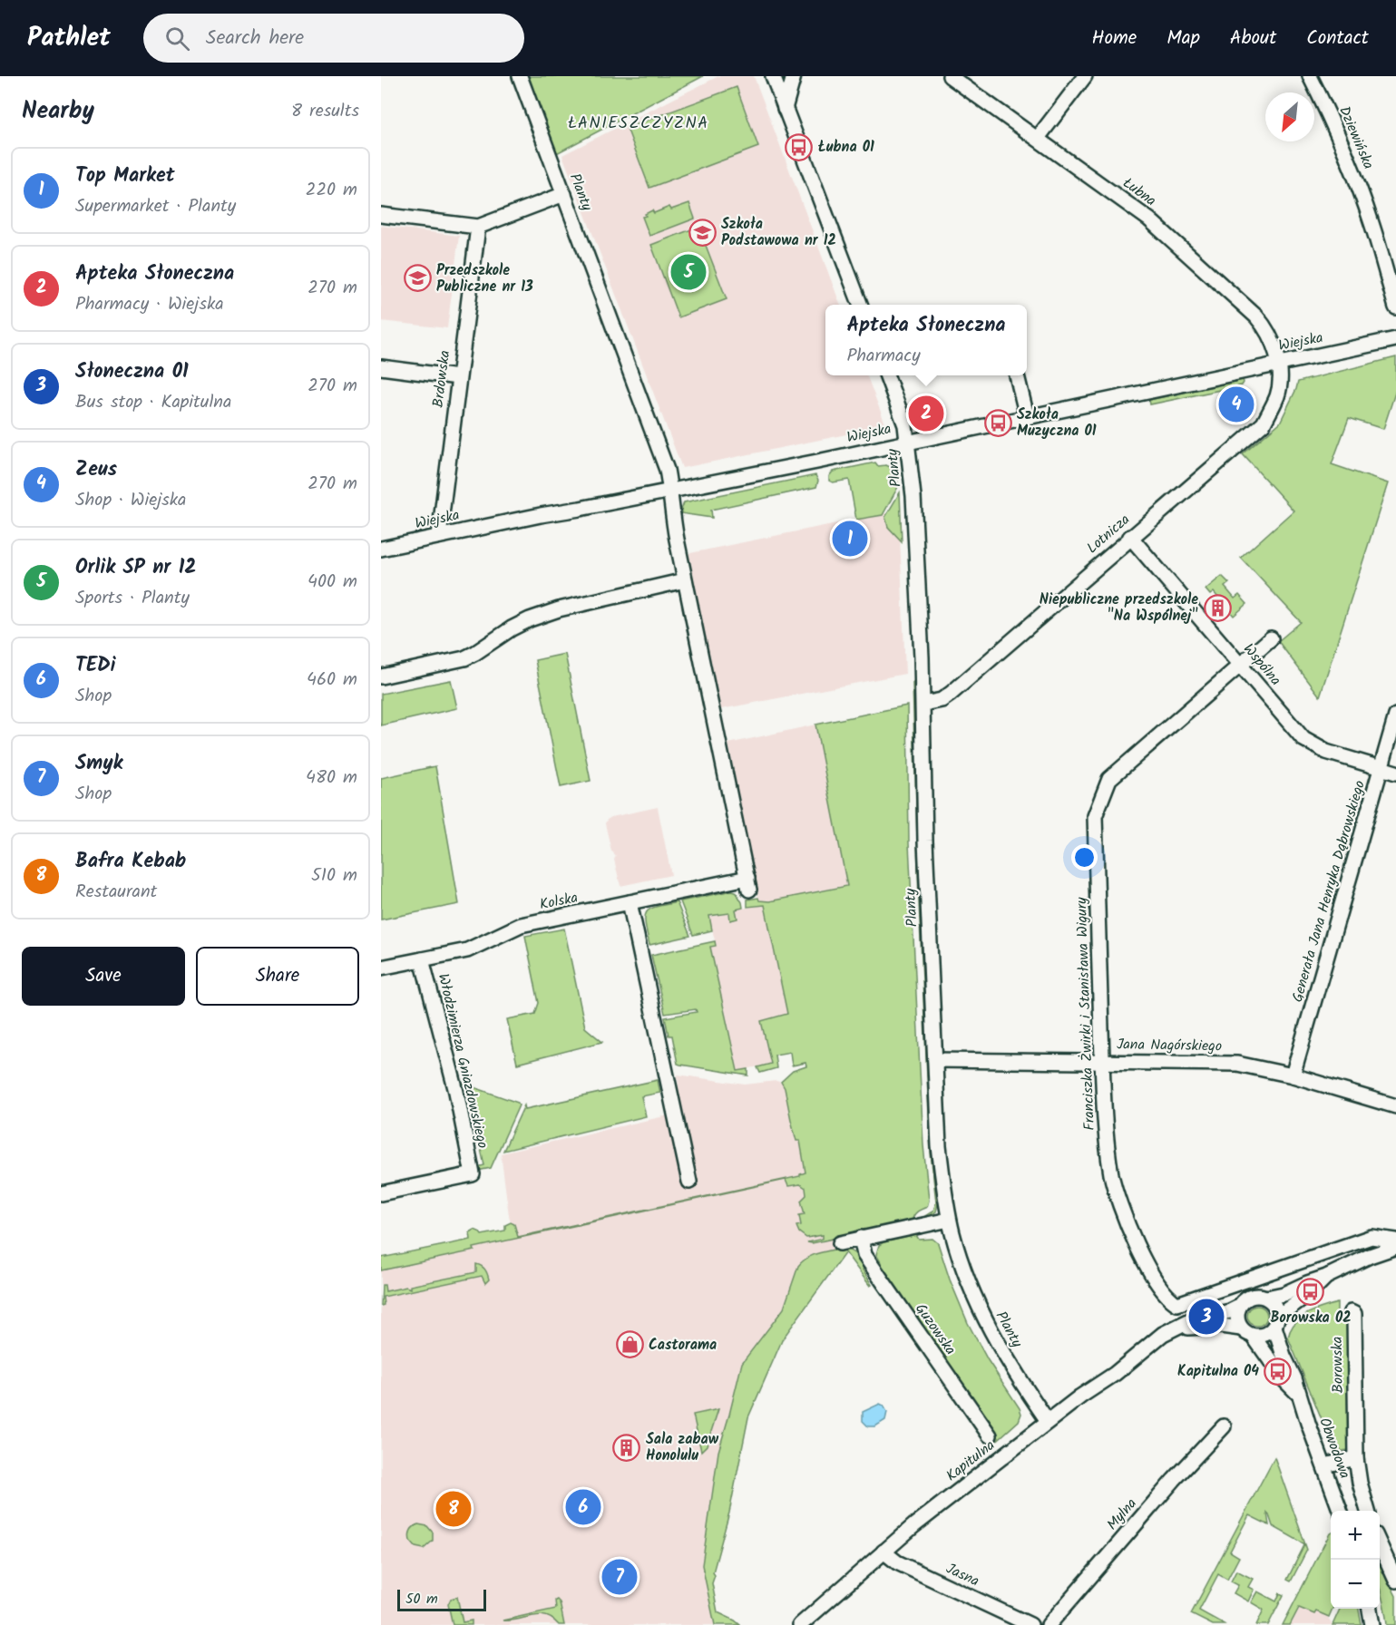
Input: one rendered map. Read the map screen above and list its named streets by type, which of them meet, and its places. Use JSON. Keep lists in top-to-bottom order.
{
  "streets": {
    "street": [
      "Dziewińska",
      "Planty",
      "Łubna",
      "Wiejska",
      "Brdowska",
      "Lotnicza",
      "Wspólna",
      "Generała Jana Henryka Dąbrowskiego",
      "Kolska",
      "Franciszka Żwirki i Stanisława Wigury",
      "Jana Nagórskiego",
      "Włodzimierza Gniazdowskiego",
      "Guzowska",
      "Borowska",
      "Obwodowa",
      "Kapitulna",
      "Mylna",
      "Jasna"
    ]
  },
  "crossings": [
    ["Planty", "Wiejska"],
    ["Planty", "Lotnicza"],
    ["Planty", "Kolska"],
    ["Planty", "Jana Nagórskiego"],
    ["Planty", "Kapitulna"],
    ["Łubna", "Wiejska"],
    ["Łubna", "Lotnicza"],
    ["Wiejska", "Brdowska"],
    ["Wiejska", "Lotnicza"],
    ["Lotnicza", "Wspólna"],
    ["Wspólna", "Generała Jana Henryka Dąbrowskiego"],
    ["Wspólna", "Franciszka Żwirki i Stanisława Wigury"],
    ["Generała Jana Henryka Dąbrowskiego", "Jana Nagórskiego"],
    ["Kolska", "Włodzimierza Gniazdowskiego"],
    ["Franciszka Żwirki i Stanisława Wigury", "Jana Nagórskiego"],
    ["Obwodowa", "Kapitulna"],
    ["Kapitulna", "Jasna"]
  ],
  "districts": ["ŁANIESZCZYZNA"],
  "places": {
    "bus stop": [
      "Łubna 01",
      "Szkoła Muzyczna 01",
      "Borowska 02",
      "Kapitulna 04"
    ],
    "school or university": ["Szkoła Podstawowa nr 12", "Przedszkole Publiczne nr 13"],
    "building": ["Niepubliczne przedszkole \"Na Wspólnej\"", "Sala zabaw Honolulu"],
    "shop": ["Castorama"]
  },
  "scale_bar": "50 m",
  "north": "bottom left",
  "page": {
    "header": "Pathlet",
    "search": "Search here",
    "nav": [
      "Home",
      "Map",
      "About",
      "Contact"
    ],
    "heading": ["Nearby", "8 results"],
    "list": [
      {
        "mark": "1",
        "name": "Top Market",
        "note": "Supermarket · Planty",
        "value": "220 m"
      },
      {
        "mark": "2",
        "name": "Apteka Słoneczna",
        "note": "Pharmacy · Wiejska",
        "value": "270 m"
      },
      {
        "mark": "3",
        "name": "Słoneczna 01",
        "note": "Bus stop · Kapitulna",
        "value": "270 m"
      },
      {
        "mark": "4",
        "name": "Zeus",
        "note": "Shop · Wiejska",
        "value": "270 m"
      },
      {
        "mark": "5",
        "name": "Orlik SP nr 12",
        "note": "Sports · Planty",
        "value": "400 m"
      },
      {
        "mark": "6",
        "name": "TEDi",
        "note": "Shop",
        "value": "460 m"
      },
      {
        "mark": "7",
        "name": "Smyk",
        "note": "Shop",
        "value": "480 m"
      },
      {
        "mark": "8",
        "name": "Bafra Kebab",
        "note": "Restaurant",
        "value": "510 m"
      }
    ],
    "pins": [
      "5",
      "4",
      "2",
      "1",
      "3",
      "6",
      "8",
      "7"
    ],
    "popup": ["Apteka Słoneczna", "Pharmacy"],
    "buttons": ["Save", "Share"],
    "map_buttons": ["+", "−"],
    "scale": "50 m"
  }
}
